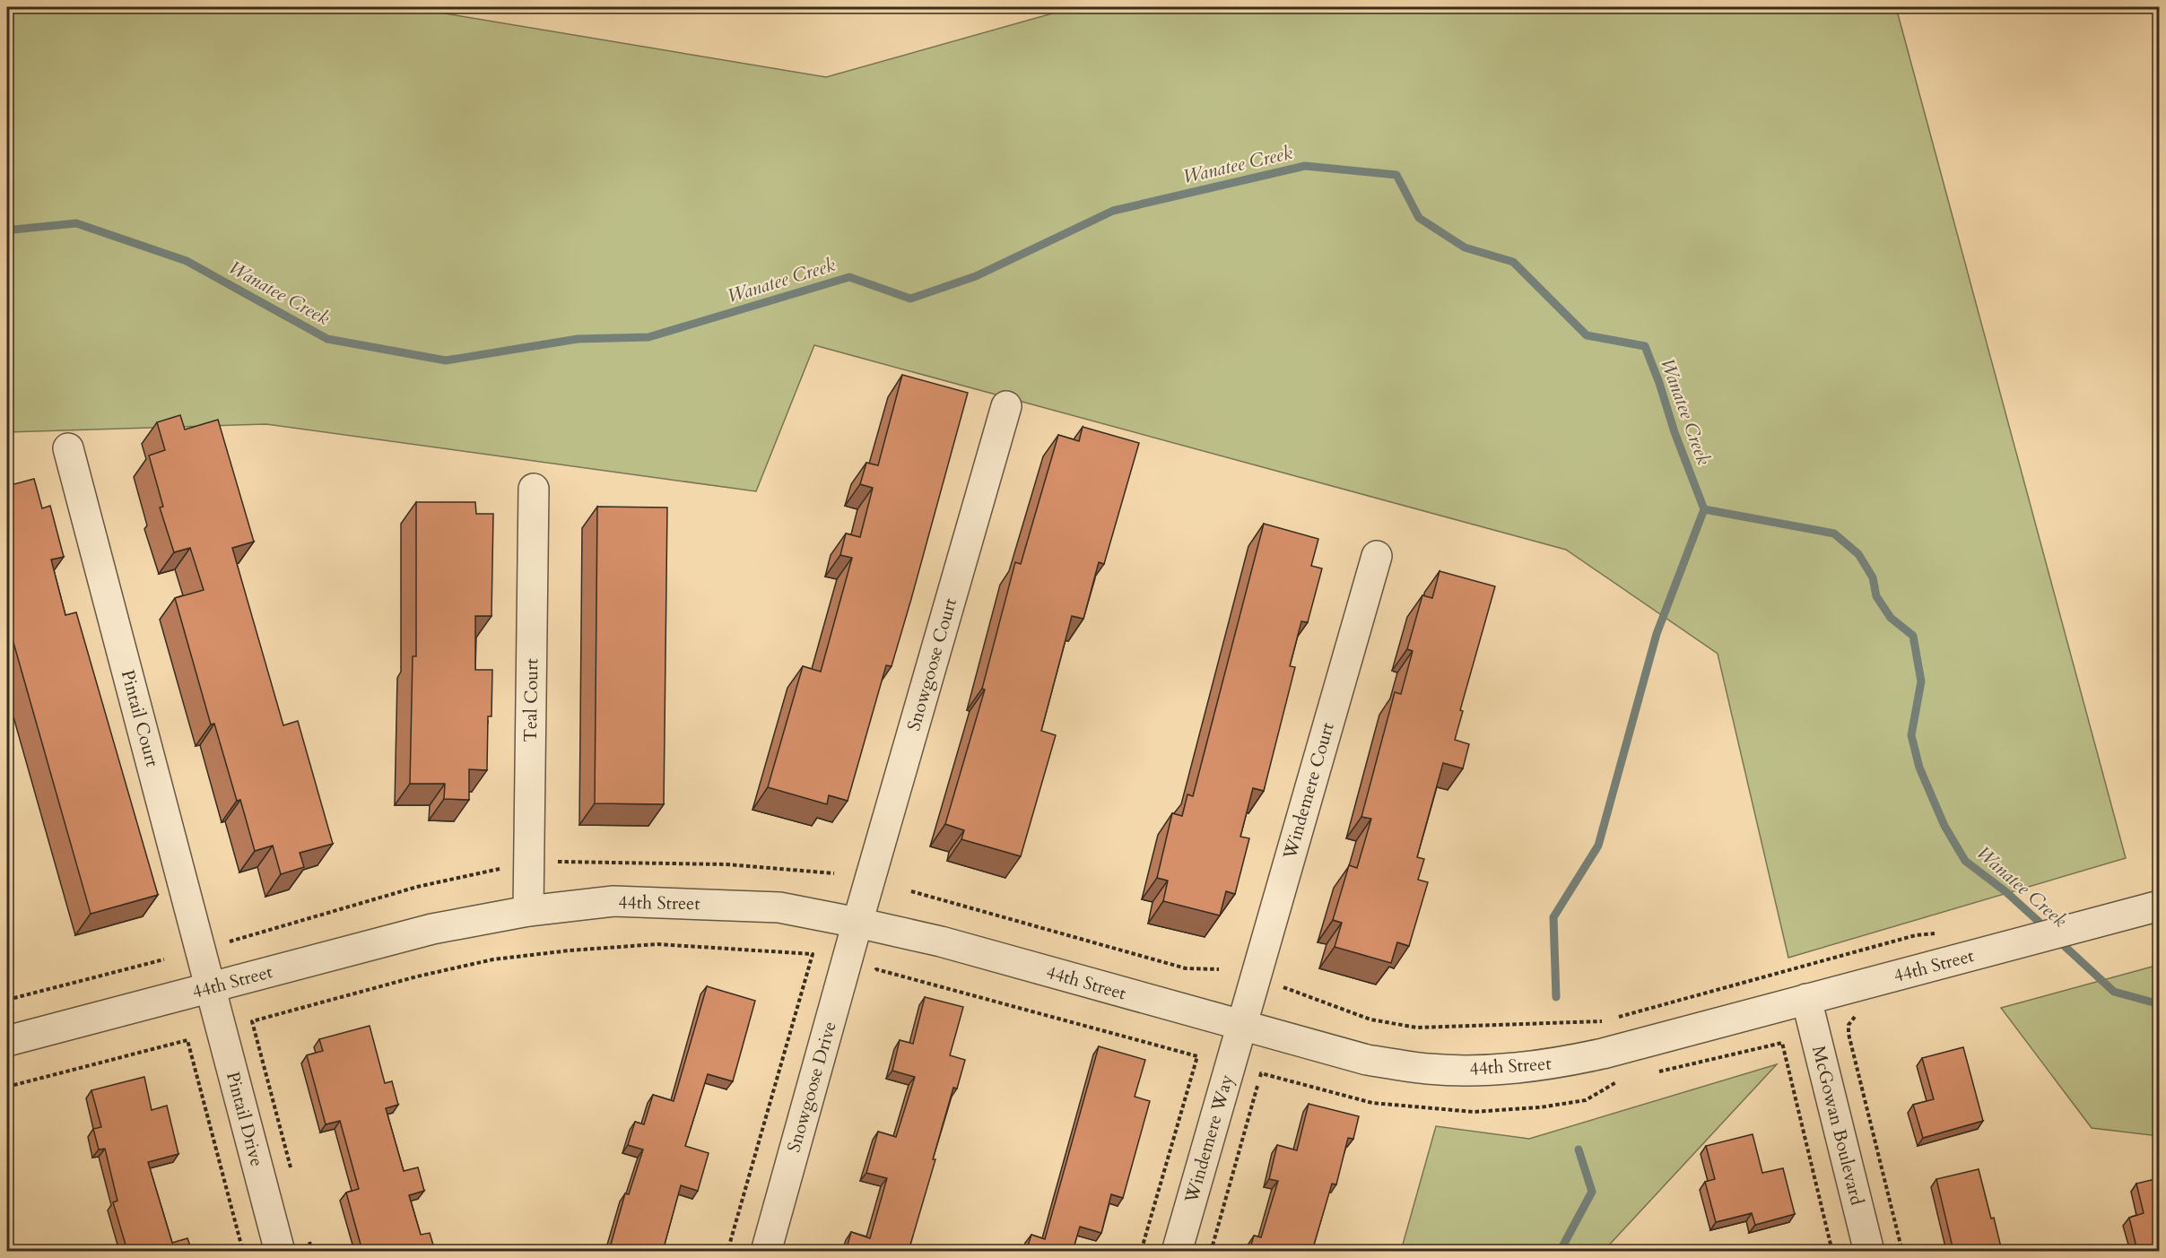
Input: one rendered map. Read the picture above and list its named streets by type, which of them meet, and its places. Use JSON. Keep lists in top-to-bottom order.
{
  "streets": {
    "street": [
      "Snowgoose Court",
      "Teal Court",
      "Pintail Court",
      "Windemere Court",
      "44th Street",
      "Snowgoose Drive",
      "Pintail Drive",
      "McGowan Boulevard",
      "Windemere Way"
    ]
  },
  "crossings": [
    ["Snowgoose Court", "44th Street"],
    ["Snowgoose Court", "Snowgoose Drive"],
    ["Teal Court", "44th Street"],
    ["Pintail Court", "44th Street"],
    ["Pintail Court", "Pintail Drive"],
    ["Windemere Court", "44th Street"],
    ["Windemere Court", "Windemere Way"],
    ["44th Street", "Snowgoose Drive"],
    ["44th Street", "Pintail Drive"],
    ["44th Street", "McGowan Boulevard"],
    ["44th Street", "Windemere Way"]
  ],
  "water": ["Wanatee Creek"]
}
